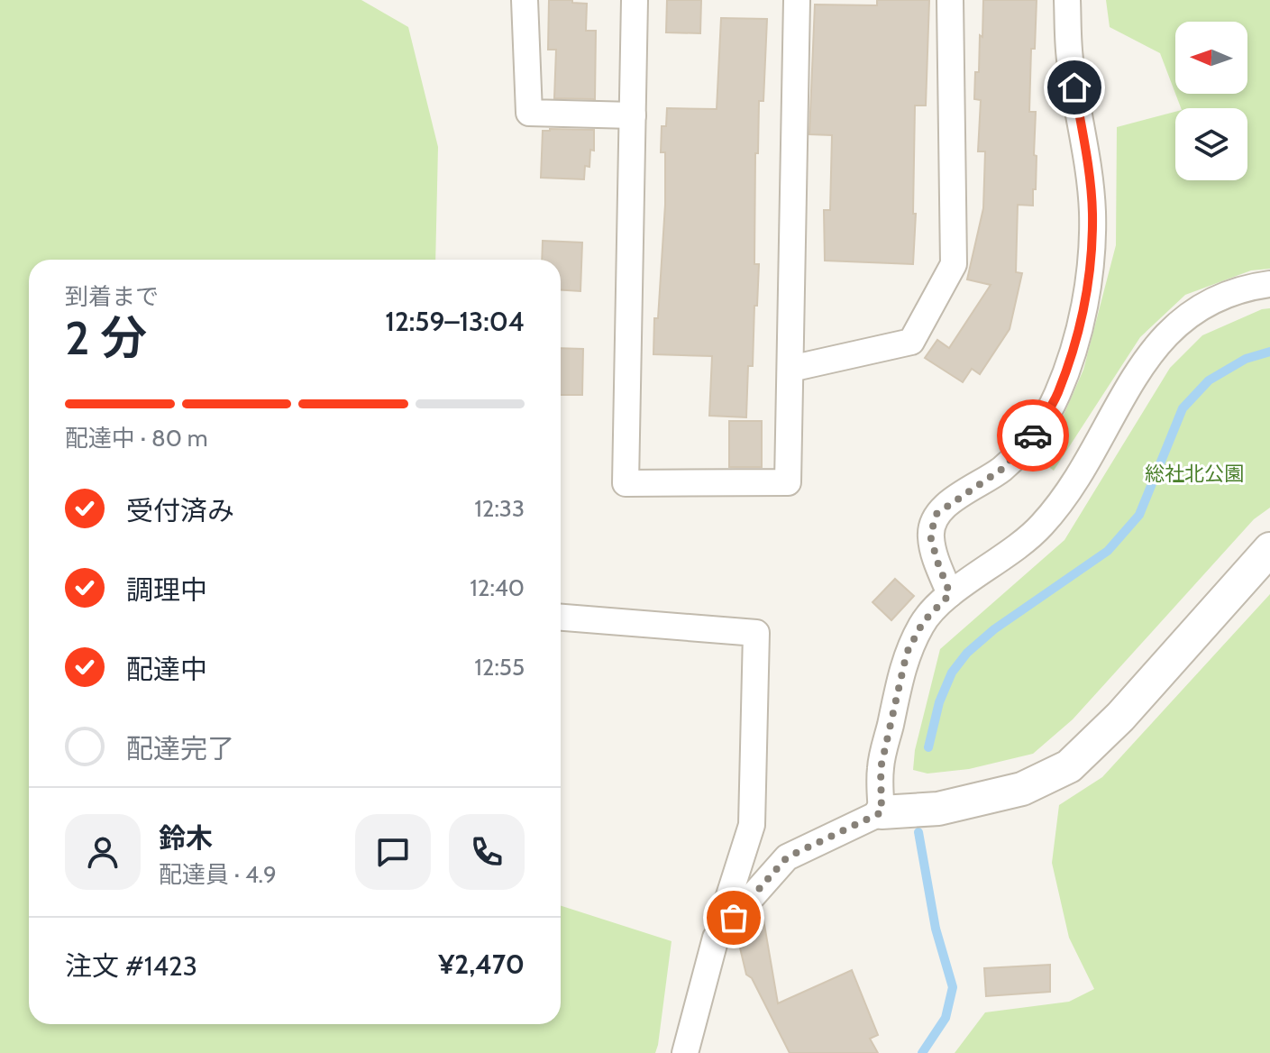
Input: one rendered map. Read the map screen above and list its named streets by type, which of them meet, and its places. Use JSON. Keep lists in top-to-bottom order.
{
  "parks": ["総社北公園"],
  "north": "left",
  "page": {
    "heading": ["2 分", "到着まで", "12:59–13:04"],
    "panel": [
      "鈴木",
      "配達員 · 4.9",
      "注文 #1423",
      "¥2,470"
    ],
    "bar": "配達中 · 80 m",
    "list": [
      ["受付済み", "12:33"],
      ["調理中", "12:40"],
      ["配達中", "12:55"],
      "配達完了"
    ]
  }
}
